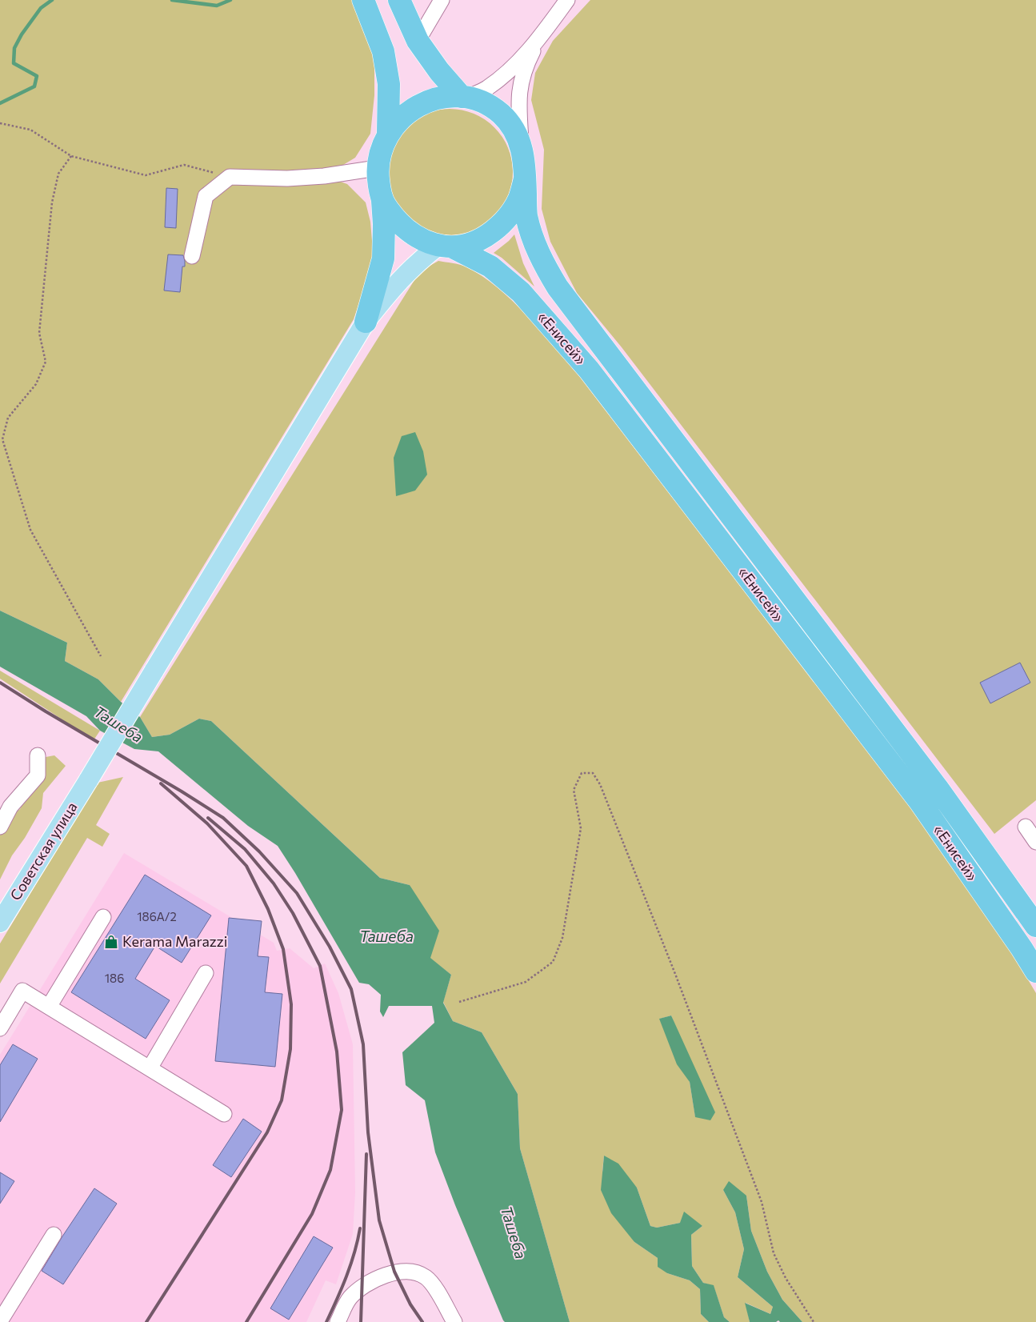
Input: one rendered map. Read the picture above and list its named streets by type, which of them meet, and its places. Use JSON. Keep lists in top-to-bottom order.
{
  "streets": {
    "highway": ["«Енисей»"],
    "main road": ["Советская улица"]
  },
  "crossings": [
    ["«Енисей»", "Советская улица"]
  ],
  "water": ["Ташеба"],
  "places": {
    "shop": ["Kerama Marazzi"]
  },
  "house_numbers": ["186А/2", "186"]
}
